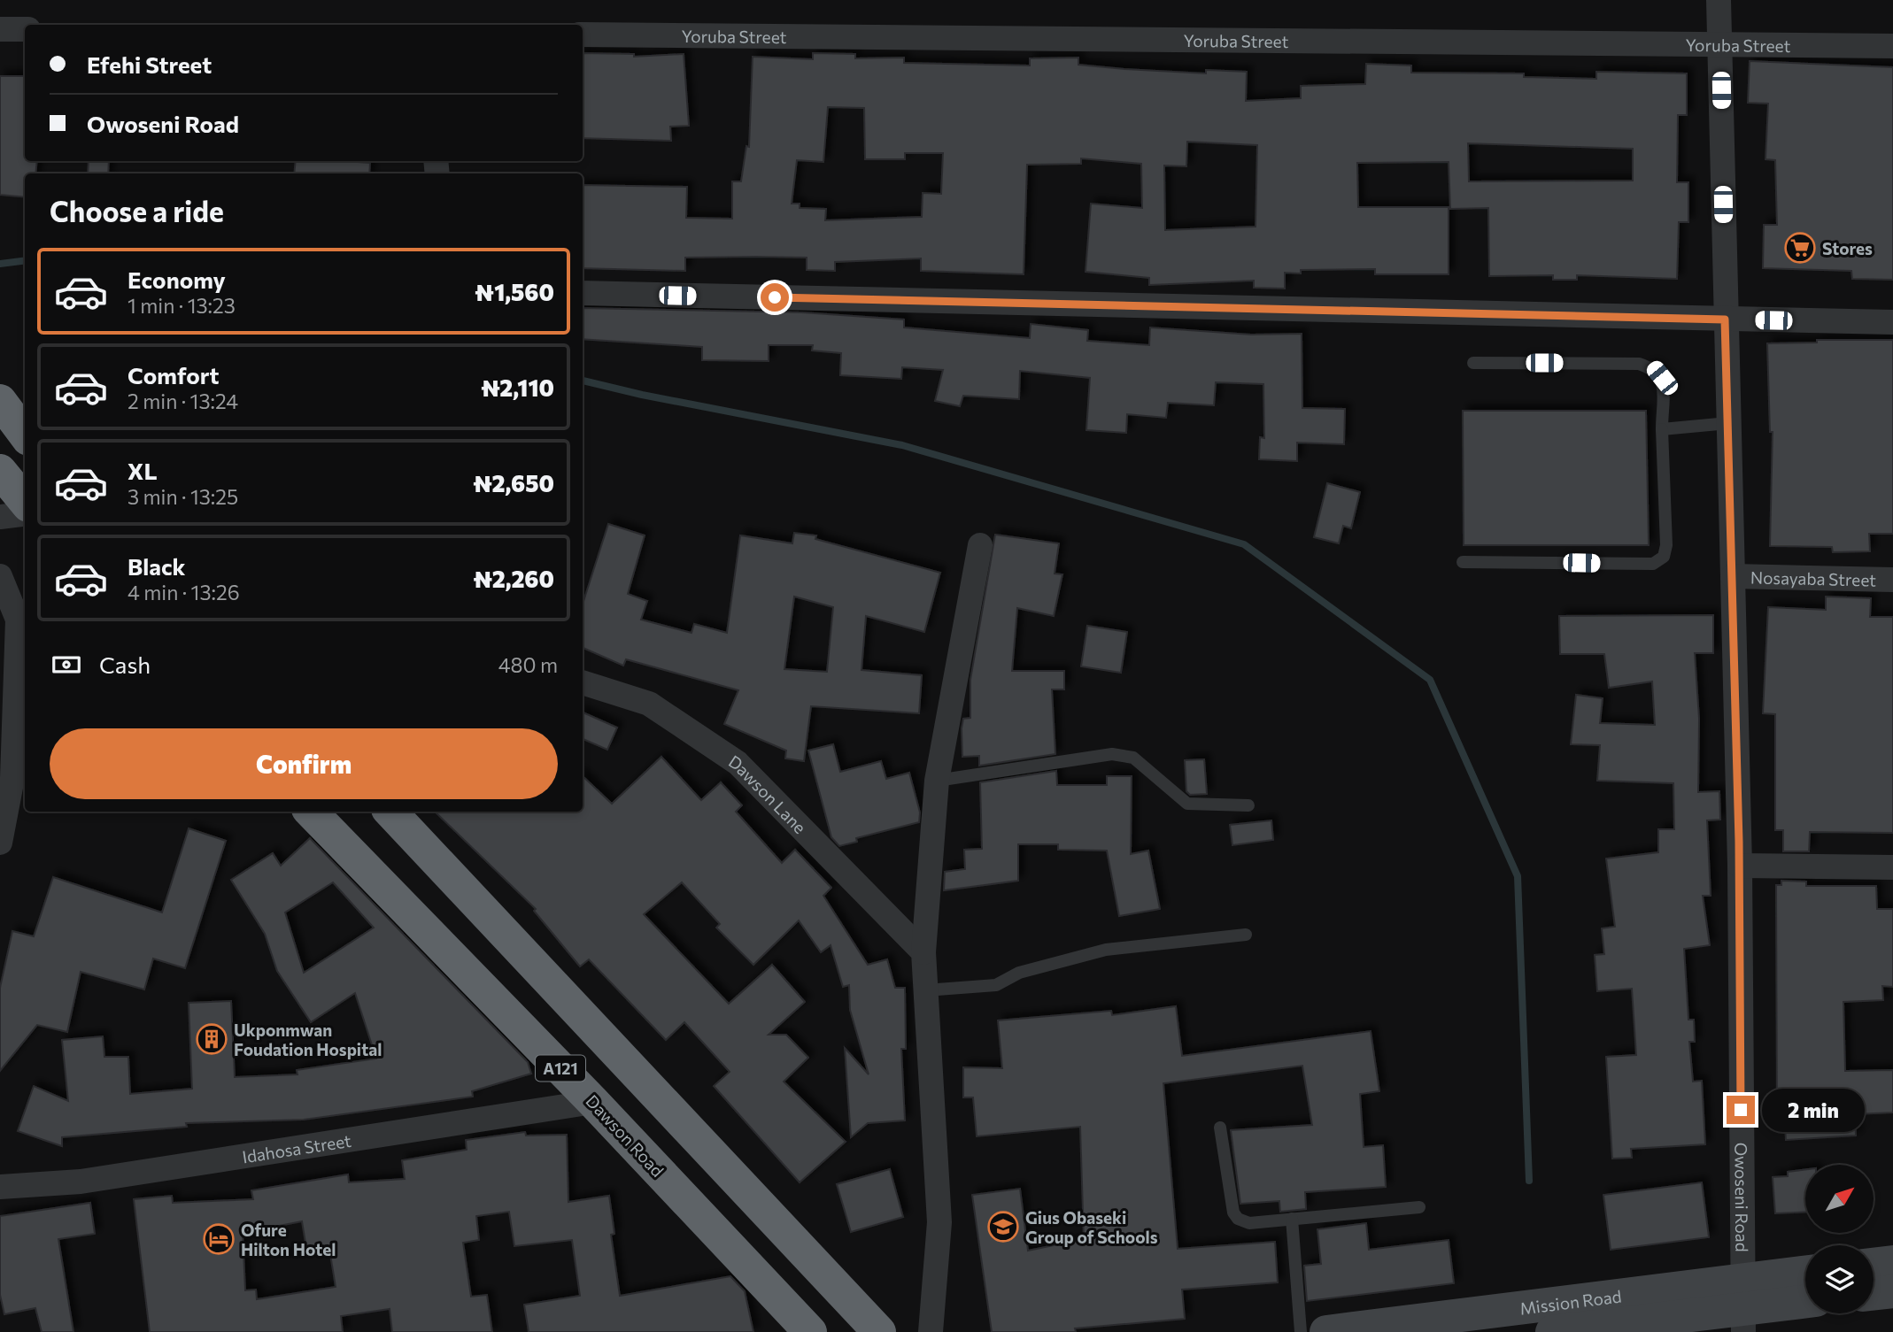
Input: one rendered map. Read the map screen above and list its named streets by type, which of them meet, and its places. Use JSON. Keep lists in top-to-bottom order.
{
  "streets": {
    "highway": ["A121", "Dawson Road"],
    "street": [
      "Yoruba Street",
      "Nosayaba Street",
      "Dawson Lane",
      "Idahosa Street",
      "Owoseni Road",
      "Mission Road"
    ]
  },
  "crossings": [
    ["Yoruba Street", "Owoseni Road"],
    ["Nosayaba Street", "Owoseni Road"],
    ["Dawson Road", "Idahosa Street"],
    ["Owoseni Road", "Mission Road"]
  ],
  "places": {
    "supermarket": ["Stores"],
    "building": ["Ukponmwan Foudation Hospital"],
    "school or university": ["Gius Obaseki Group of Schools"],
    "hotel": ["Ofure Hilton Hotel"]
  },
  "north": "top right",
  "page": {
    "banner": ["Efehi Street", "Owoseni Road"],
    "heading": "Choose a ride",
    "list": [
      {
        "name": "Economy",
        "note": "1 min · 13:23",
        "value": "₦1,560"
      },
      {
        "name": "Comfort",
        "note": "2 min · 13:24",
        "value": "₦2,110"
      },
      {
        "name": "XL",
        "note": "3 min · 13:25",
        "value": "₦2,650"
      },
      {
        "name": "Black",
        "note": "4 min · 13:26",
        "value": "₦2,260"
      }
    ],
    "pay": ["Cash", "480 m"],
    "buttons": "Confirm",
    "bubble": "2 min"
  }
}
